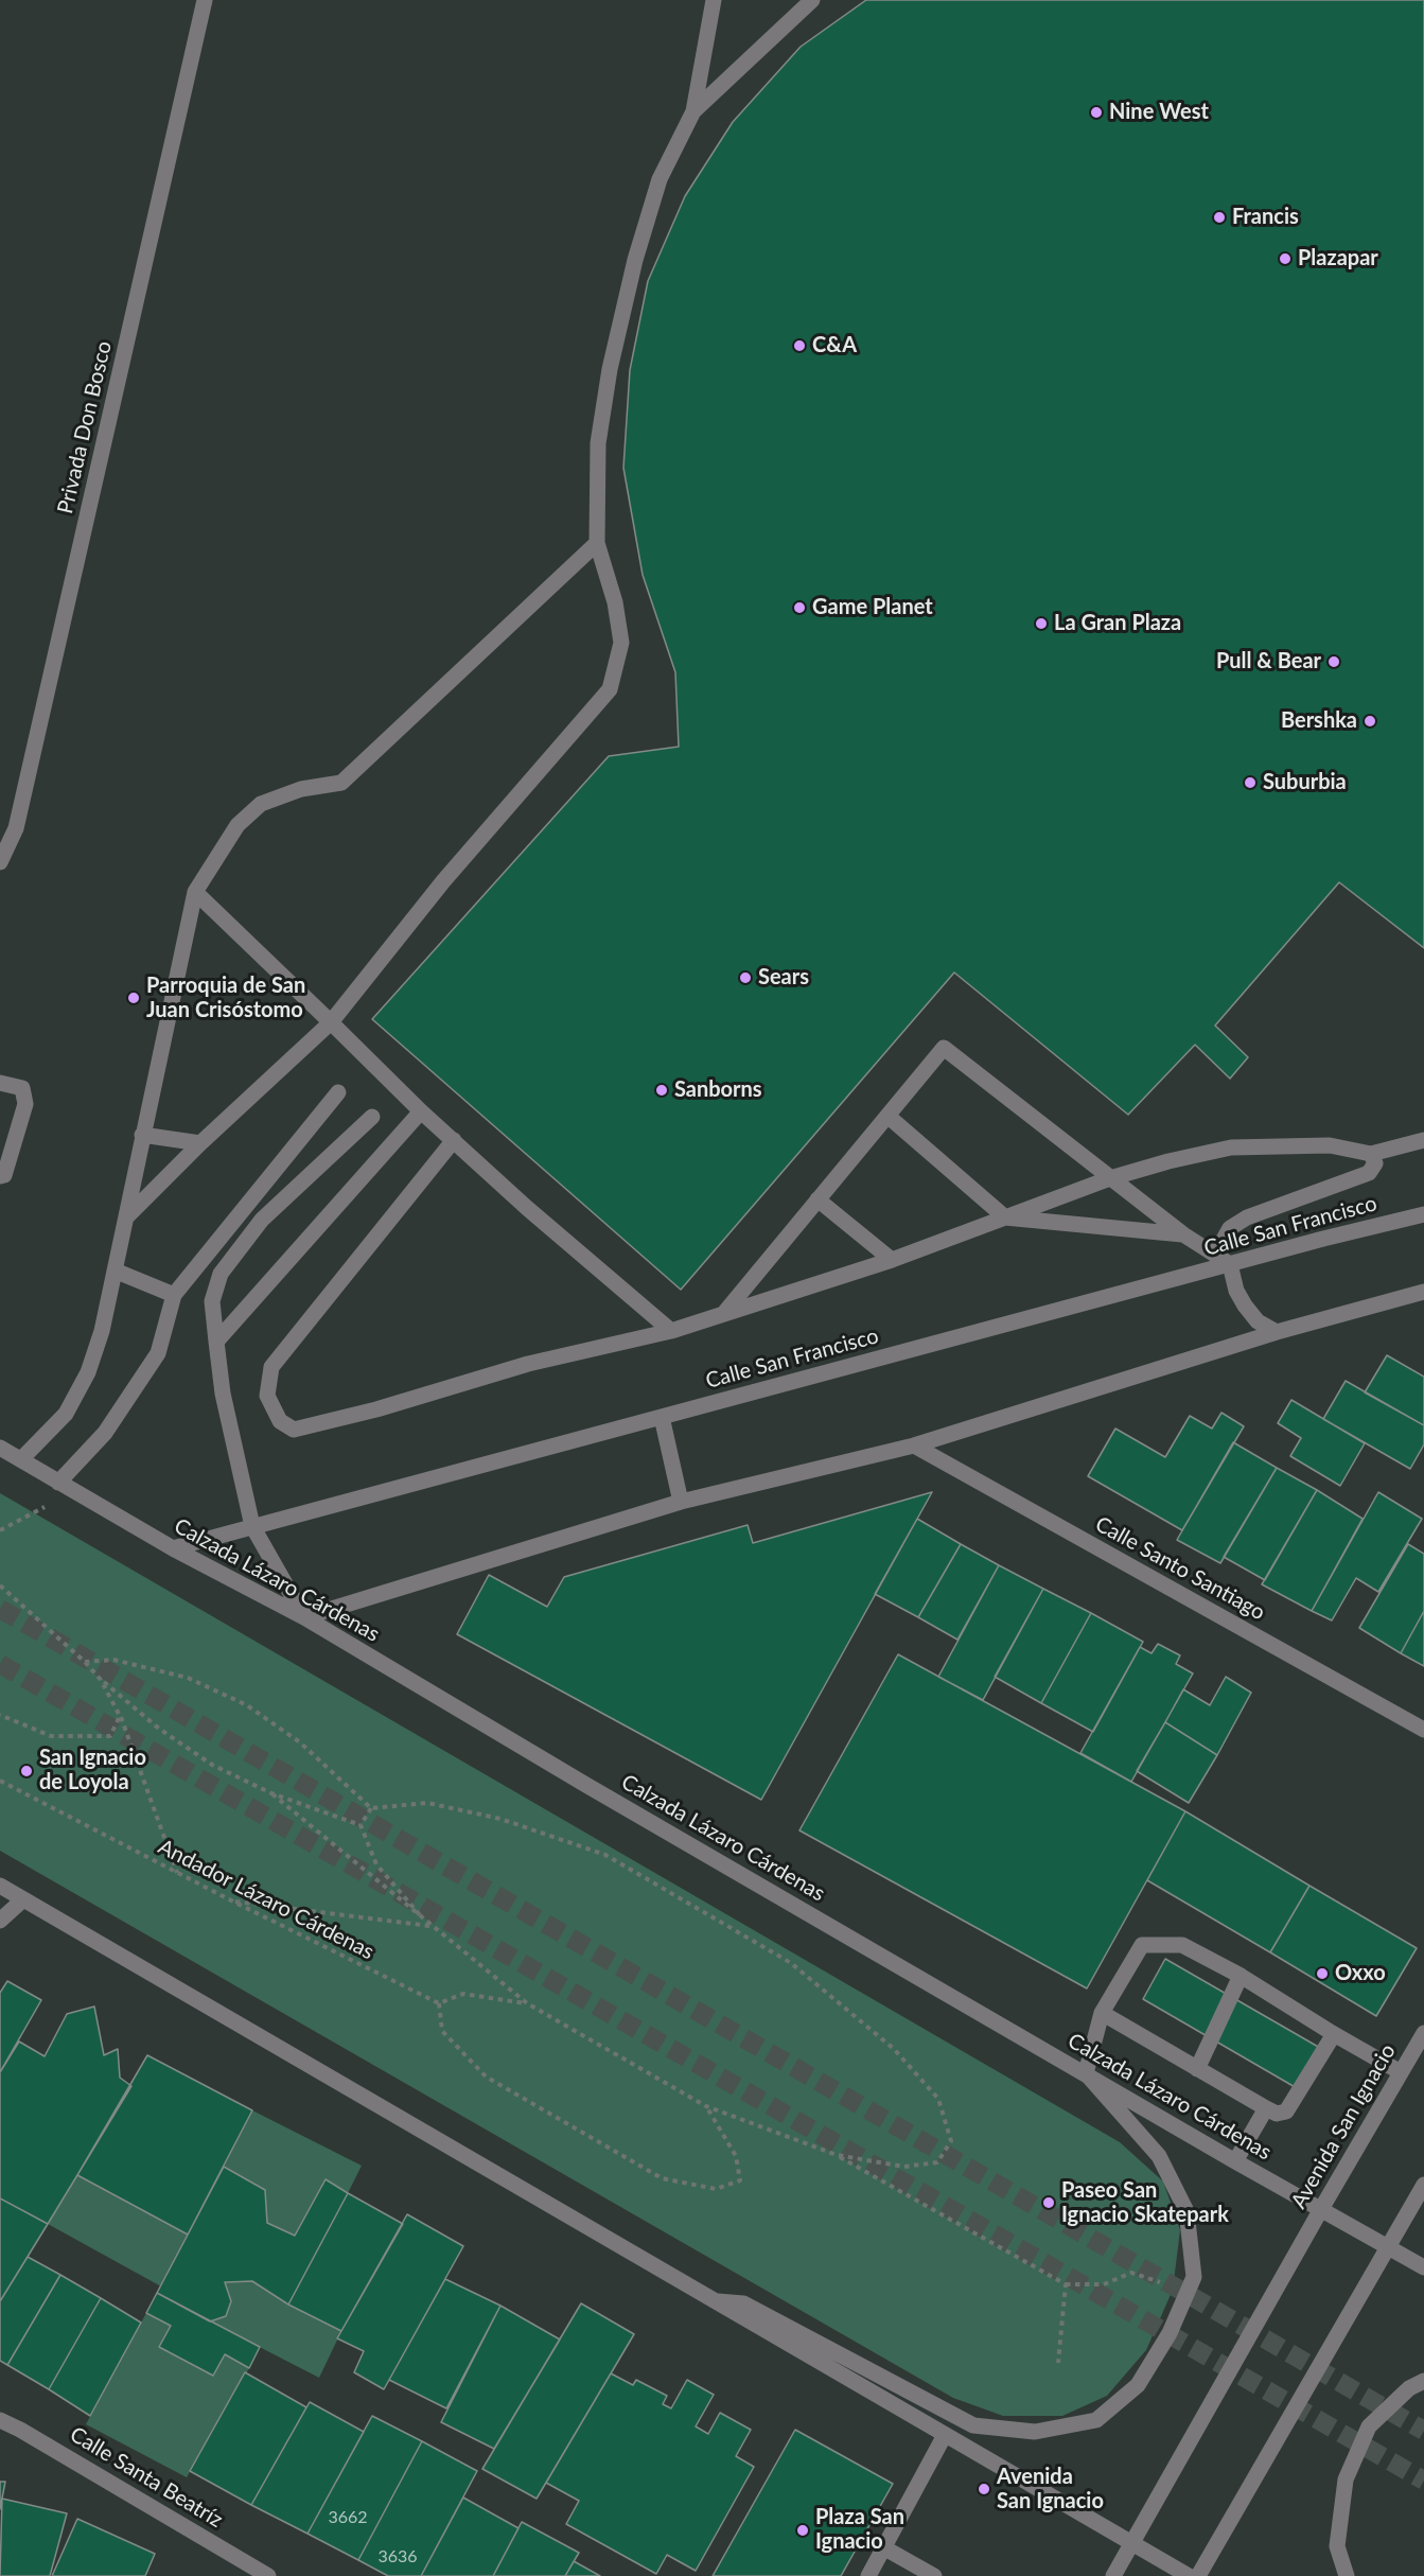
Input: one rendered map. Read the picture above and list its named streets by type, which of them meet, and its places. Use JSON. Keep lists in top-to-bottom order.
{
  "streets": {
    "street": [
      "Privada Don Bosco",
      "Calle San Francisco",
      "Calle Santo Santiago",
      "Calzada Lázaro Cárdenas",
      "Avenida San Ignacio",
      "Calle Santa Beatríz"
    ],
    "path": ["Andador Lázaro Cárdenas"]
  },
  "crossings": [
    ["Calle San Francisco", "Calzada Lázaro Cárdenas"],
    ["Calzada Lázaro Cárdenas", "Avenida San Ignacio"]
  ],
  "places": [
    "Nine West",
    "Francis",
    "Plazapar",
    "C&A",
    "Game Planet",
    "La Gran Plaza",
    "Pull & Bear",
    "Bershka",
    "Suburbia",
    "Sears",
    "Parroquia de San Juan Crisóstomo",
    "Sanborns",
    "San Ignacio de Loyola",
    "Oxxo",
    "Paseo San Ignacio Skatepark",
    "Avenida San Ignacio",
    "Plaza San Ignacio"
  ],
  "house_numbers": ["3662", "3636"]
}
